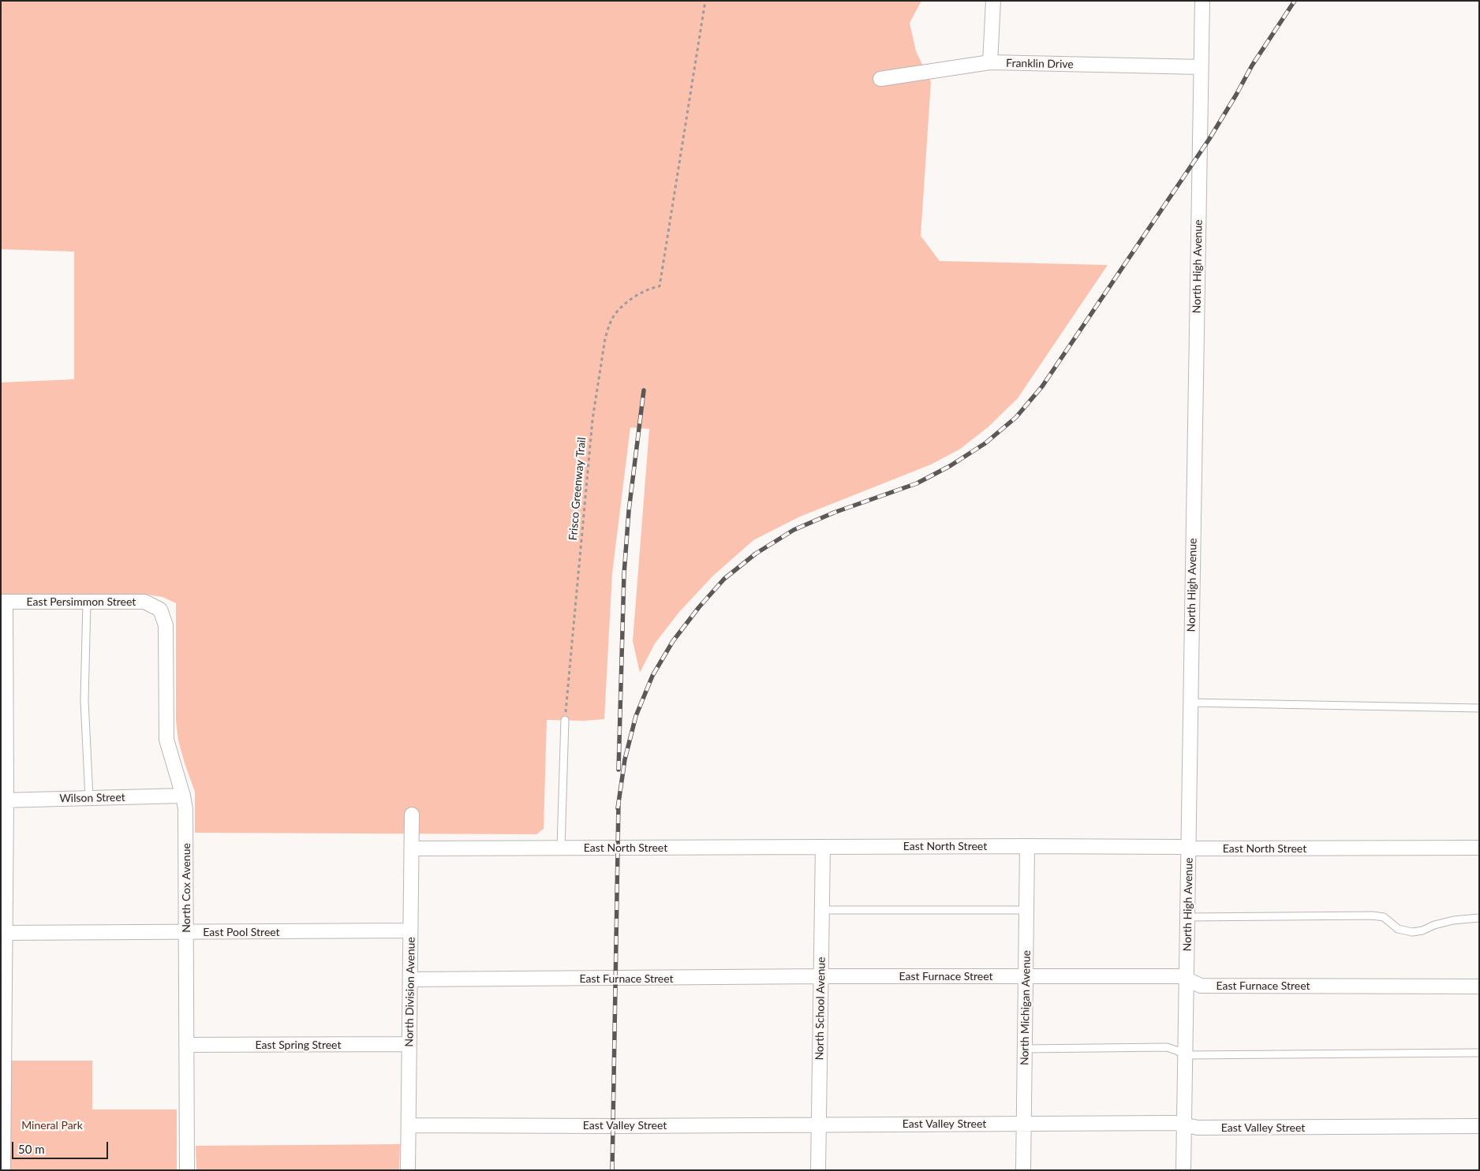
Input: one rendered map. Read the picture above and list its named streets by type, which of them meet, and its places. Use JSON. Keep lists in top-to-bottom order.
{
  "streets": {
    "street": [
      "Franklin Drive",
      "North High Avenue",
      "East Persimmon Street",
      "Wilson Street",
      "East North Street",
      "North Cox Avenue",
      "East Pool Street",
      "East Furnace Street",
      "North Division Avenue",
      "North Michigan Avenue",
      "North School Avenue",
      "East Spring Street",
      "East Valley Street"
    ],
    "path": ["Frisco Greenway Trail"]
  },
  "crossings": [
    ["Franklin Drive", "North High Avenue"],
    ["North High Avenue", "East North Street"],
    ["North High Avenue", "East Furnace Street"],
    ["North High Avenue", "East Valley Street"],
    ["East Persimmon Street", "North Cox Avenue"],
    ["Wilson Street", "North Cox Avenue"],
    ["East North Street", "North Division Avenue"],
    ["East North Street", "North Michigan Avenue"],
    ["East North Street", "North School Avenue"],
    ["North Cox Avenue", "East Pool Street"],
    ["North Cox Avenue", "East Spring Street"],
    ["East Pool Street", "North Division Avenue"],
    ["East Furnace Street", "North Division Avenue"],
    ["East Furnace Street", "North Michigan Avenue"],
    ["East Furnace Street", "North School Avenue"],
    ["North Division Avenue", "East Spring Street"],
    ["North Division Avenue", "East Valley Street"],
    ["North Michigan Avenue", "East Valley Street"],
    ["North School Avenue", "East Valley Street"]
  ],
  "parks": ["Mineral Park"],
  "scale_bar": "50 m"
}
